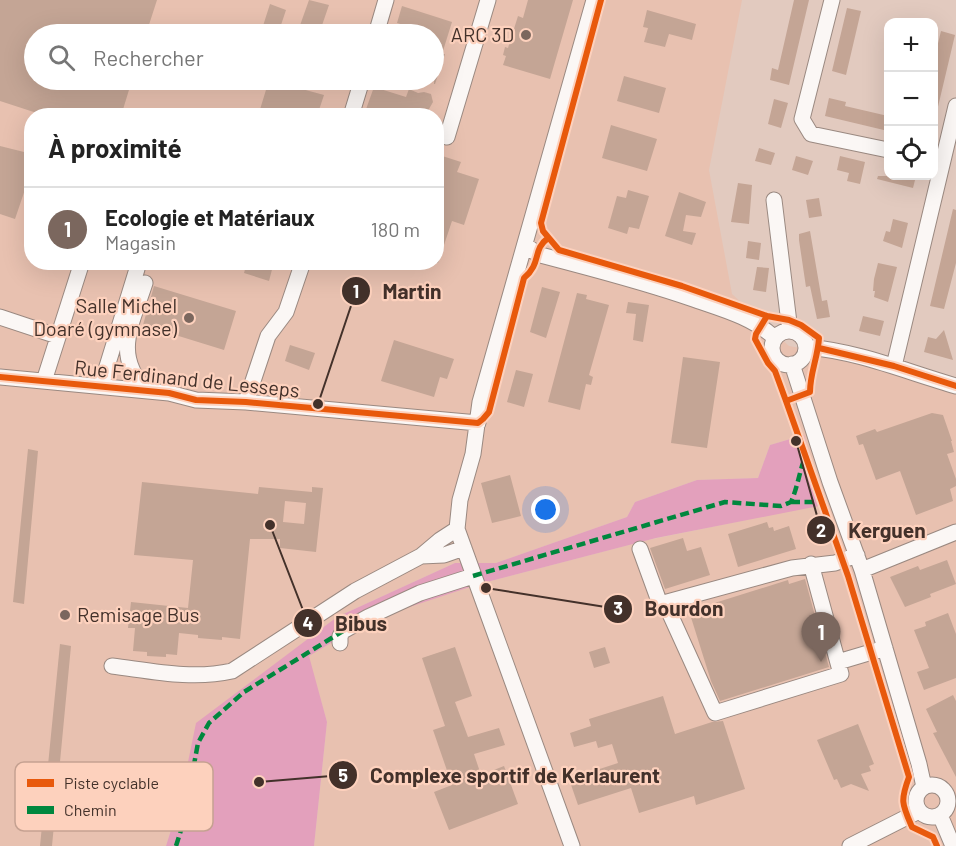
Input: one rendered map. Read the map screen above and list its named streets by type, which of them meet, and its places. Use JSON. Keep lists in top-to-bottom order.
{
  "streets": {
    "street": ["Rue Ferdinand de Lesseps"]
  },
  "places": [
    "ARC 3D",
    "Salle Michel Doaré (gymnase)",
    "Martin",
    "Kerguen",
    "Bibus",
    "Bourdon",
    "Remisage Bus",
    "Complexe sportif de Kerlaurent"
  ],
  "legend": ["Piste cyclable", "Chemin"],
  "page": {
    "map_buttons": ["+", "−"],
    "search": "Rechercher",
    "heading": "À proximité",
    "list": [
      {
        "mark": "1",
        "name": "Ecologie et Matériaux",
        "note": "Magasin",
        "value": "180 m"
      }
    ],
    "pins": "1"
  }
}
